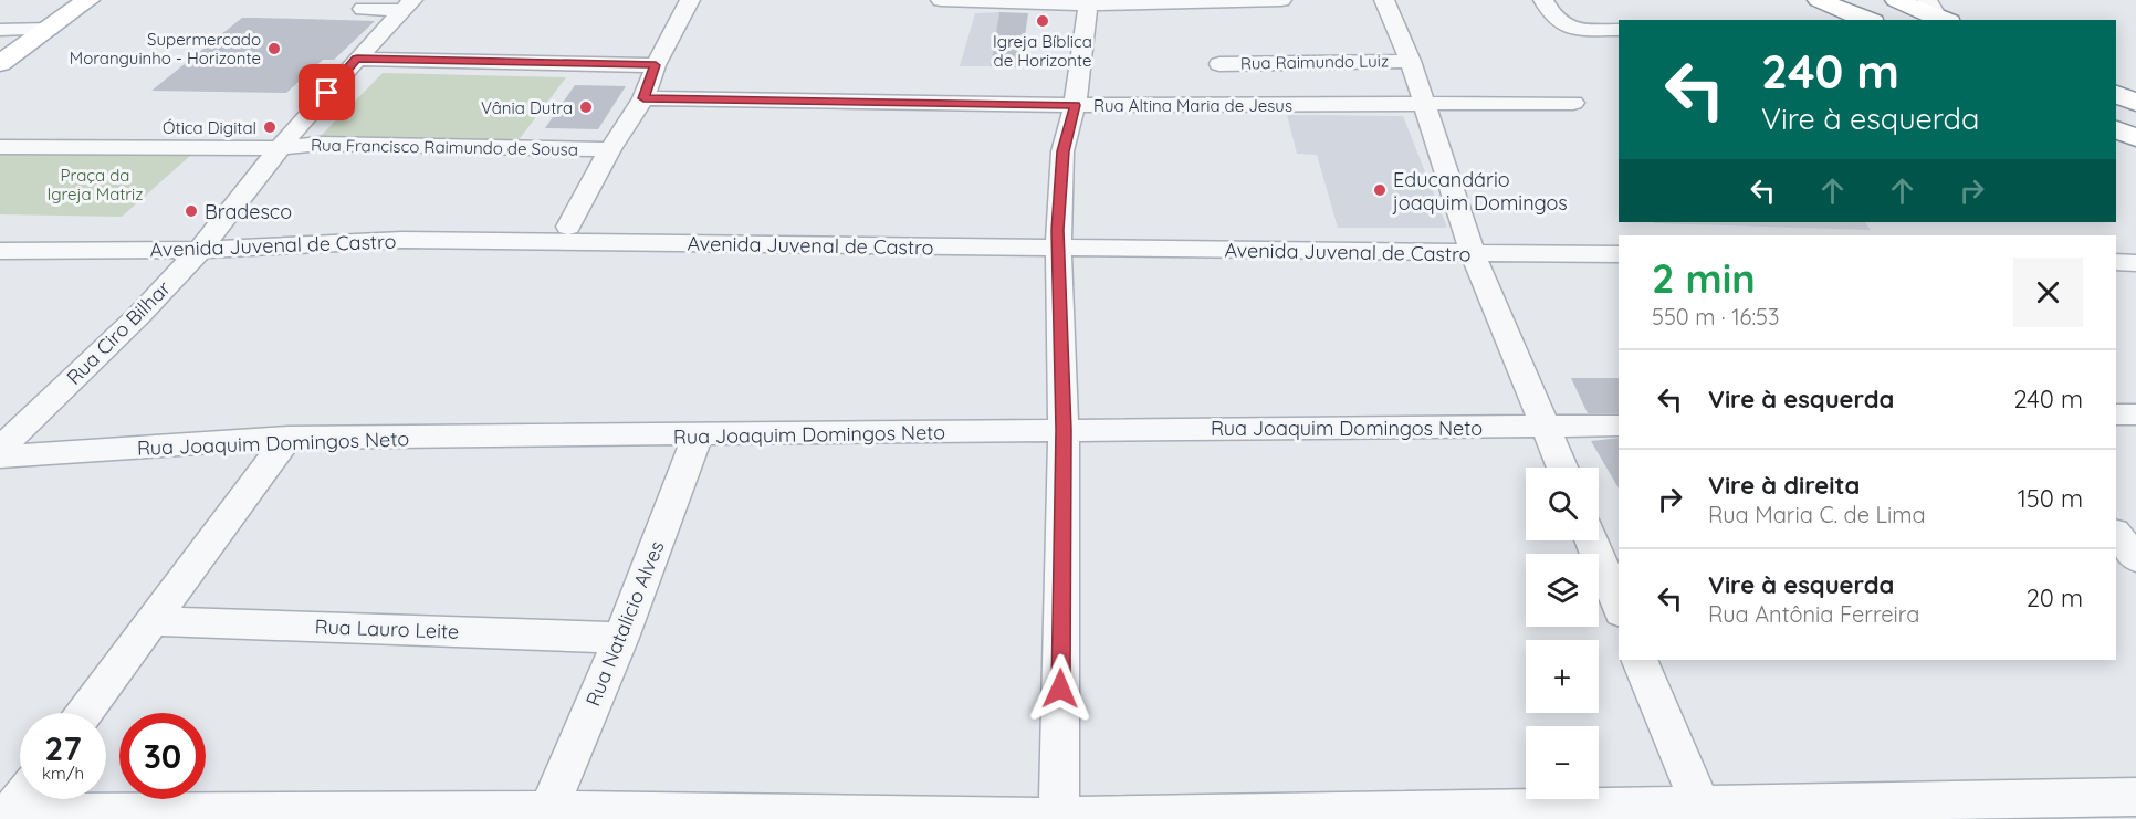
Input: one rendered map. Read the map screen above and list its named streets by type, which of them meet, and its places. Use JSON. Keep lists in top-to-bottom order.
{
  "streets": {
    "street": [
      "Rua Raimundo Luiz",
      "Rua Altina Maria de Jesus",
      "Rua Francisco Raimundo de Sousa",
      "Avenida Juvenal de Castro",
      "Rua Ciro Bilhar",
      "Rua Joaquim Domingos Neto",
      "Rua Natalicio Alves",
      "Rua Lauro Leite"
    ]
  },
  "crossings": [
    ["Rua Francisco Raimundo de Sousa", "Rua Ciro Bilhar"],
    ["Avenida Juvenal de Castro", "Rua Ciro Bilhar"],
    ["Rua Joaquim Domingos Neto", "Rua Natalicio Alves"],
    ["Rua Natalicio Alves", "Rua Lauro Leite"]
  ],
  "parks": ["Praça da Igreja Matriz"],
  "places": [
    "Igreja Bíblica de Horizonte",
    "Supermercado Moranguinho - Horizonte",
    "Vânia Dutra",
    "Ótica Digital",
    "Educandário joaquim Domingos",
    "Bradesco"
  ],
  "page": {
    "turn": ["240 m", "Vire à esquerda"],
    "heading": ["2 min", "550 m · 16:53"],
    "list": [
      {
        "name": "Vire à esquerda",
        "value": "240 m"
      },
      {
        "name": "Vire à direita",
        "note": "Rua Maria C. de Lima",
        "value": "150 m"
      },
      {
        "name": "Vire à esquerda",
        "note": "Rua Antônia Ferreira",
        "value": "20 m"
      }
    ],
    "map_buttons": ["+", "−"],
    "speed": "27 km/h",
    "limit": "30"
  }
}
